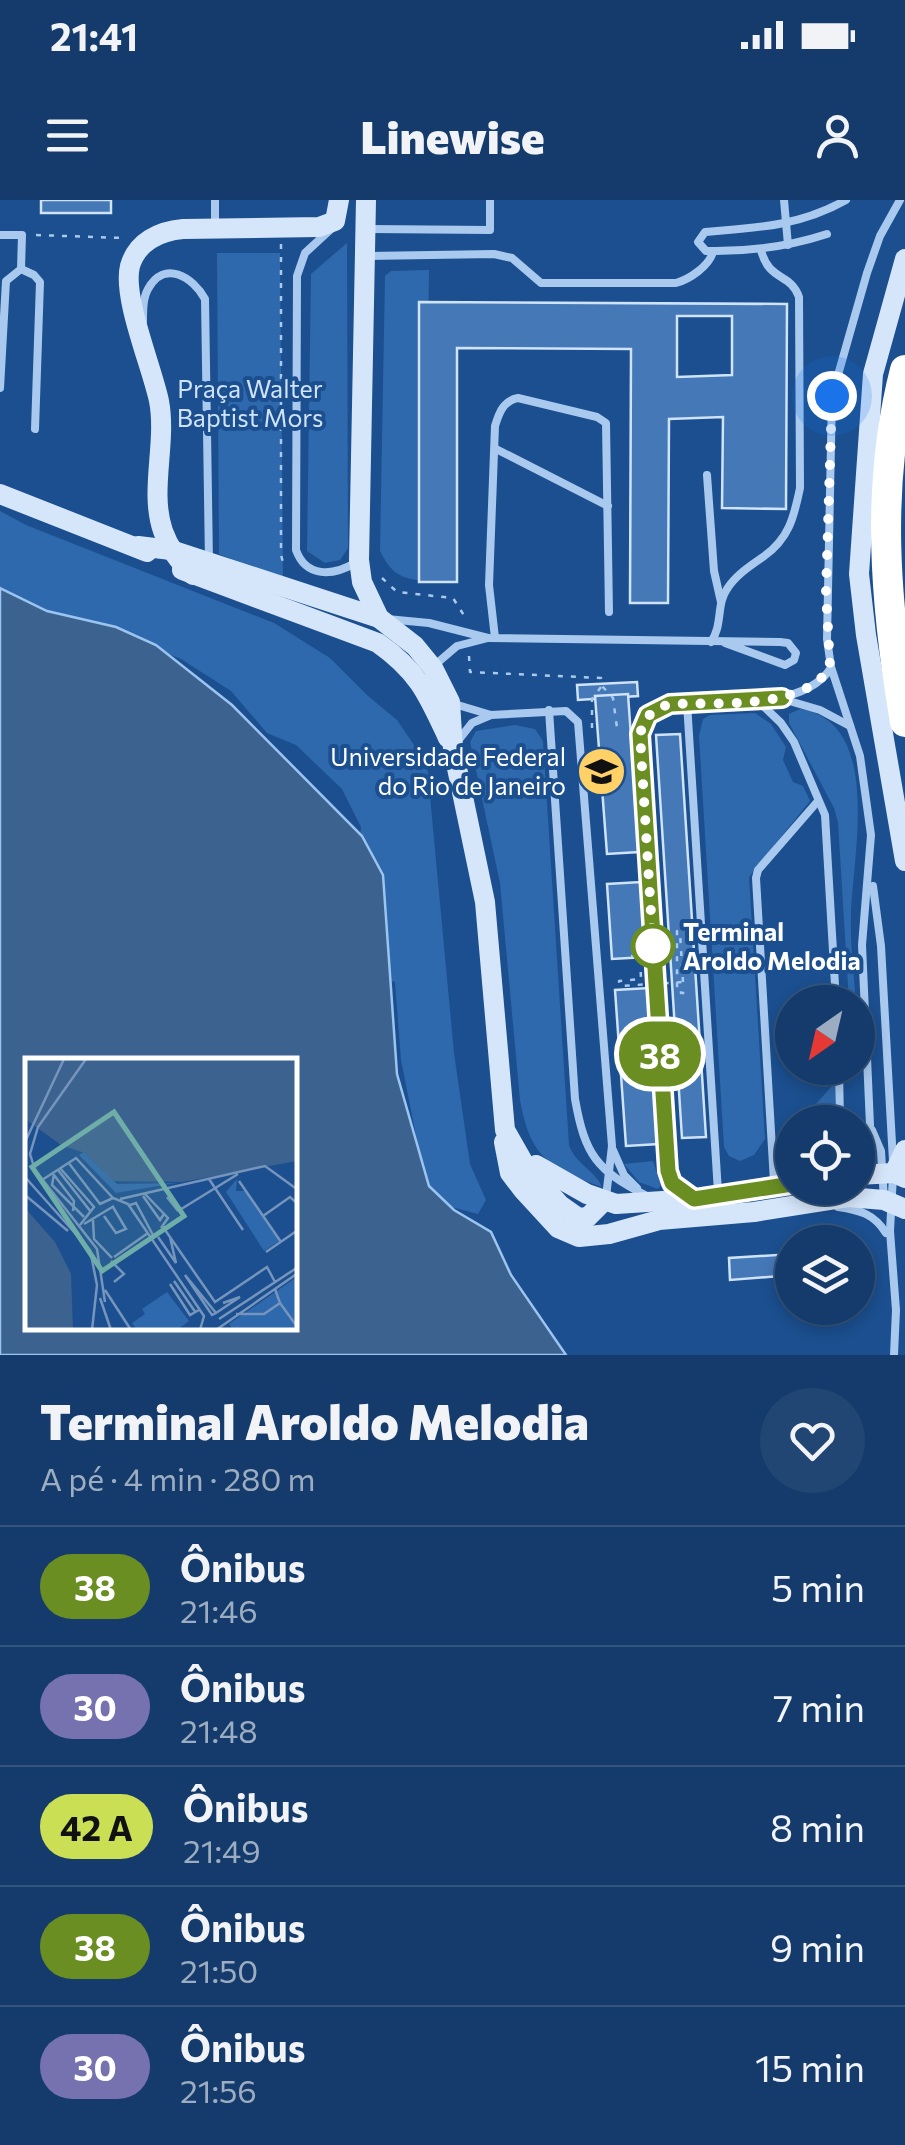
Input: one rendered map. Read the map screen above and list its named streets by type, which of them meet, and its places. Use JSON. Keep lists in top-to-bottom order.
{
  "parks": ["Praça Walter Baptist Mors"],
  "places": {
    "school or university": ["Universidade Federal do Rio de Janeiro"],
    "other": ["Terminal Aroldo Melodia"]
  },
  "lines": ["bus line 38"],
  "north": "bottom left",
  "page": {
    "status": "21:41",
    "header": "Linewise",
    "on_map": "38",
    "heading": ["Terminal Aroldo Melodia", "A pé · 4 min · 280 m"],
    "list": [
      {
        "mark": "38",
        "name": "Ônibus",
        "note": "21:46",
        "value": "5 min"
      },
      {
        "mark": "30",
        "name": "Ônibus",
        "note": "21:48",
        "value": "7 min"
      },
      {
        "mark": "42 A",
        "name": "Ônibus",
        "note": "21:49",
        "value": "8 min"
      },
      {
        "mark": "38",
        "name": "Ônibus",
        "note": "21:50",
        "value": "9 min"
      },
      {
        "mark": "30",
        "name": "Ônibus",
        "note": "21:56",
        "value": "15 min"
      }
    ]
  }
}
